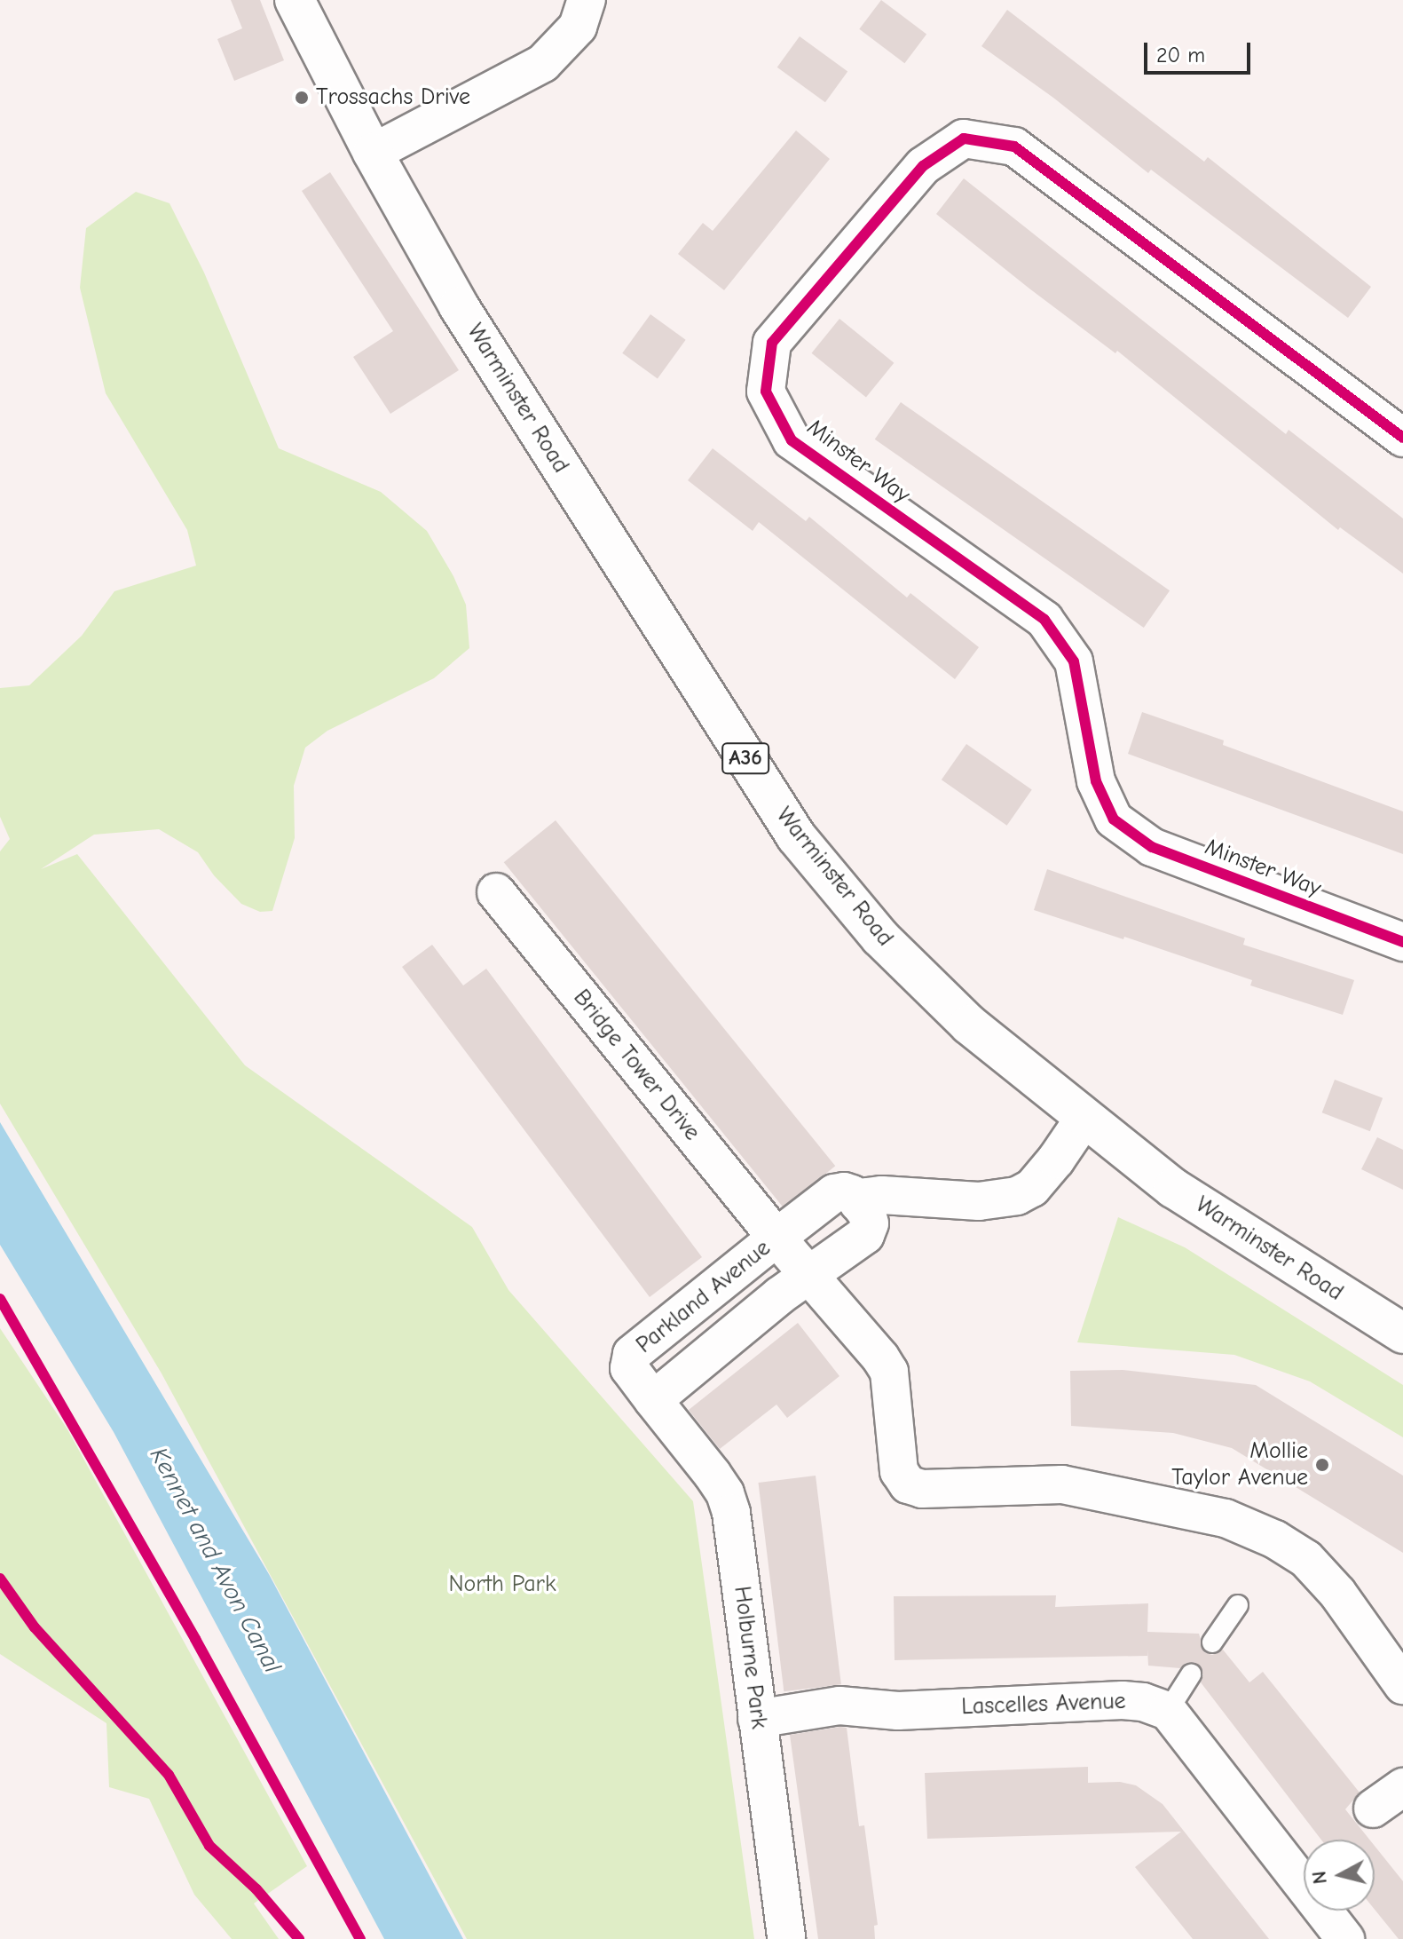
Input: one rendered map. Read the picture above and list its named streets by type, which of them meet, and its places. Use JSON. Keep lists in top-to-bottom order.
{
  "streets": {
    "highway": ["Warminster Road", "A36"],
    "street": [
      "Minster Way",
      "Bridge Tower Drive",
      "Parkland Avenue",
      "Holburne Park",
      "Lascelles Avenue"
    ]
  },
  "crossings": [
    ["Warminster Road", "Parkland Avenue"],
    ["Bridge Tower Drive", "Parkland Avenue"],
    ["Parkland Avenue", "Holburne Park"],
    ["Holburne Park", "Lascelles Avenue"]
  ],
  "water": ["Kennet and Avon Canal"],
  "parks": ["North Park"],
  "places": ["Trossachs Drive", "Mollie Taylor Avenue"],
  "scale_bar": "20 m",
  "north": "left"
}
